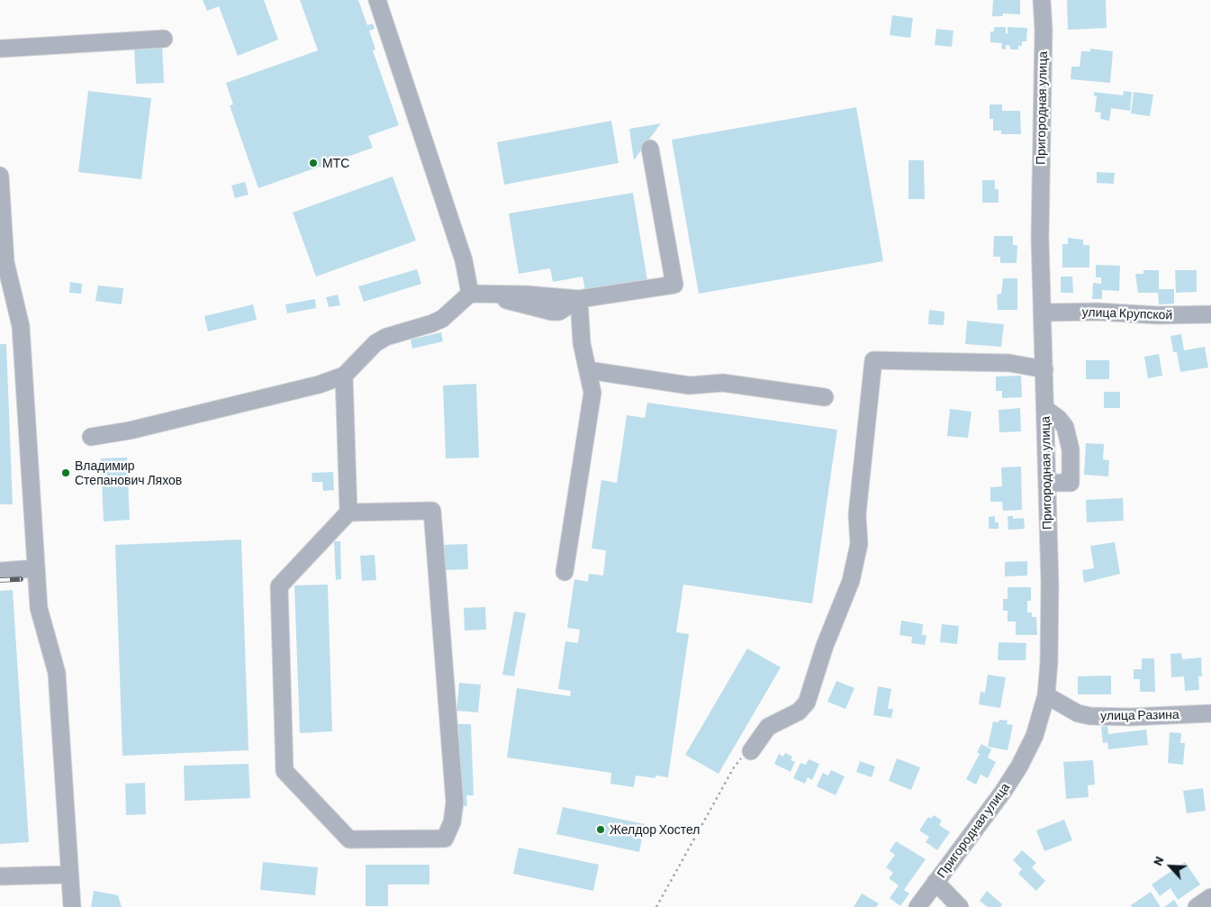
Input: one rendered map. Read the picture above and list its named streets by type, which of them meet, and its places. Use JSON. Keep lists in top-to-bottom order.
{
  "streets": {
    "street": ["Пригородная улица", "улица Крупской", "улица Разина"]
  },
  "crossings": [
    ["Пригородная улица", "улица Крупской"],
    ["Пригородная улица", "улица Разина"]
  ],
  "places": ["МТС", "Владимир Степанович Ляхов", "Желдор Хостел"],
  "north": "top left"
}
